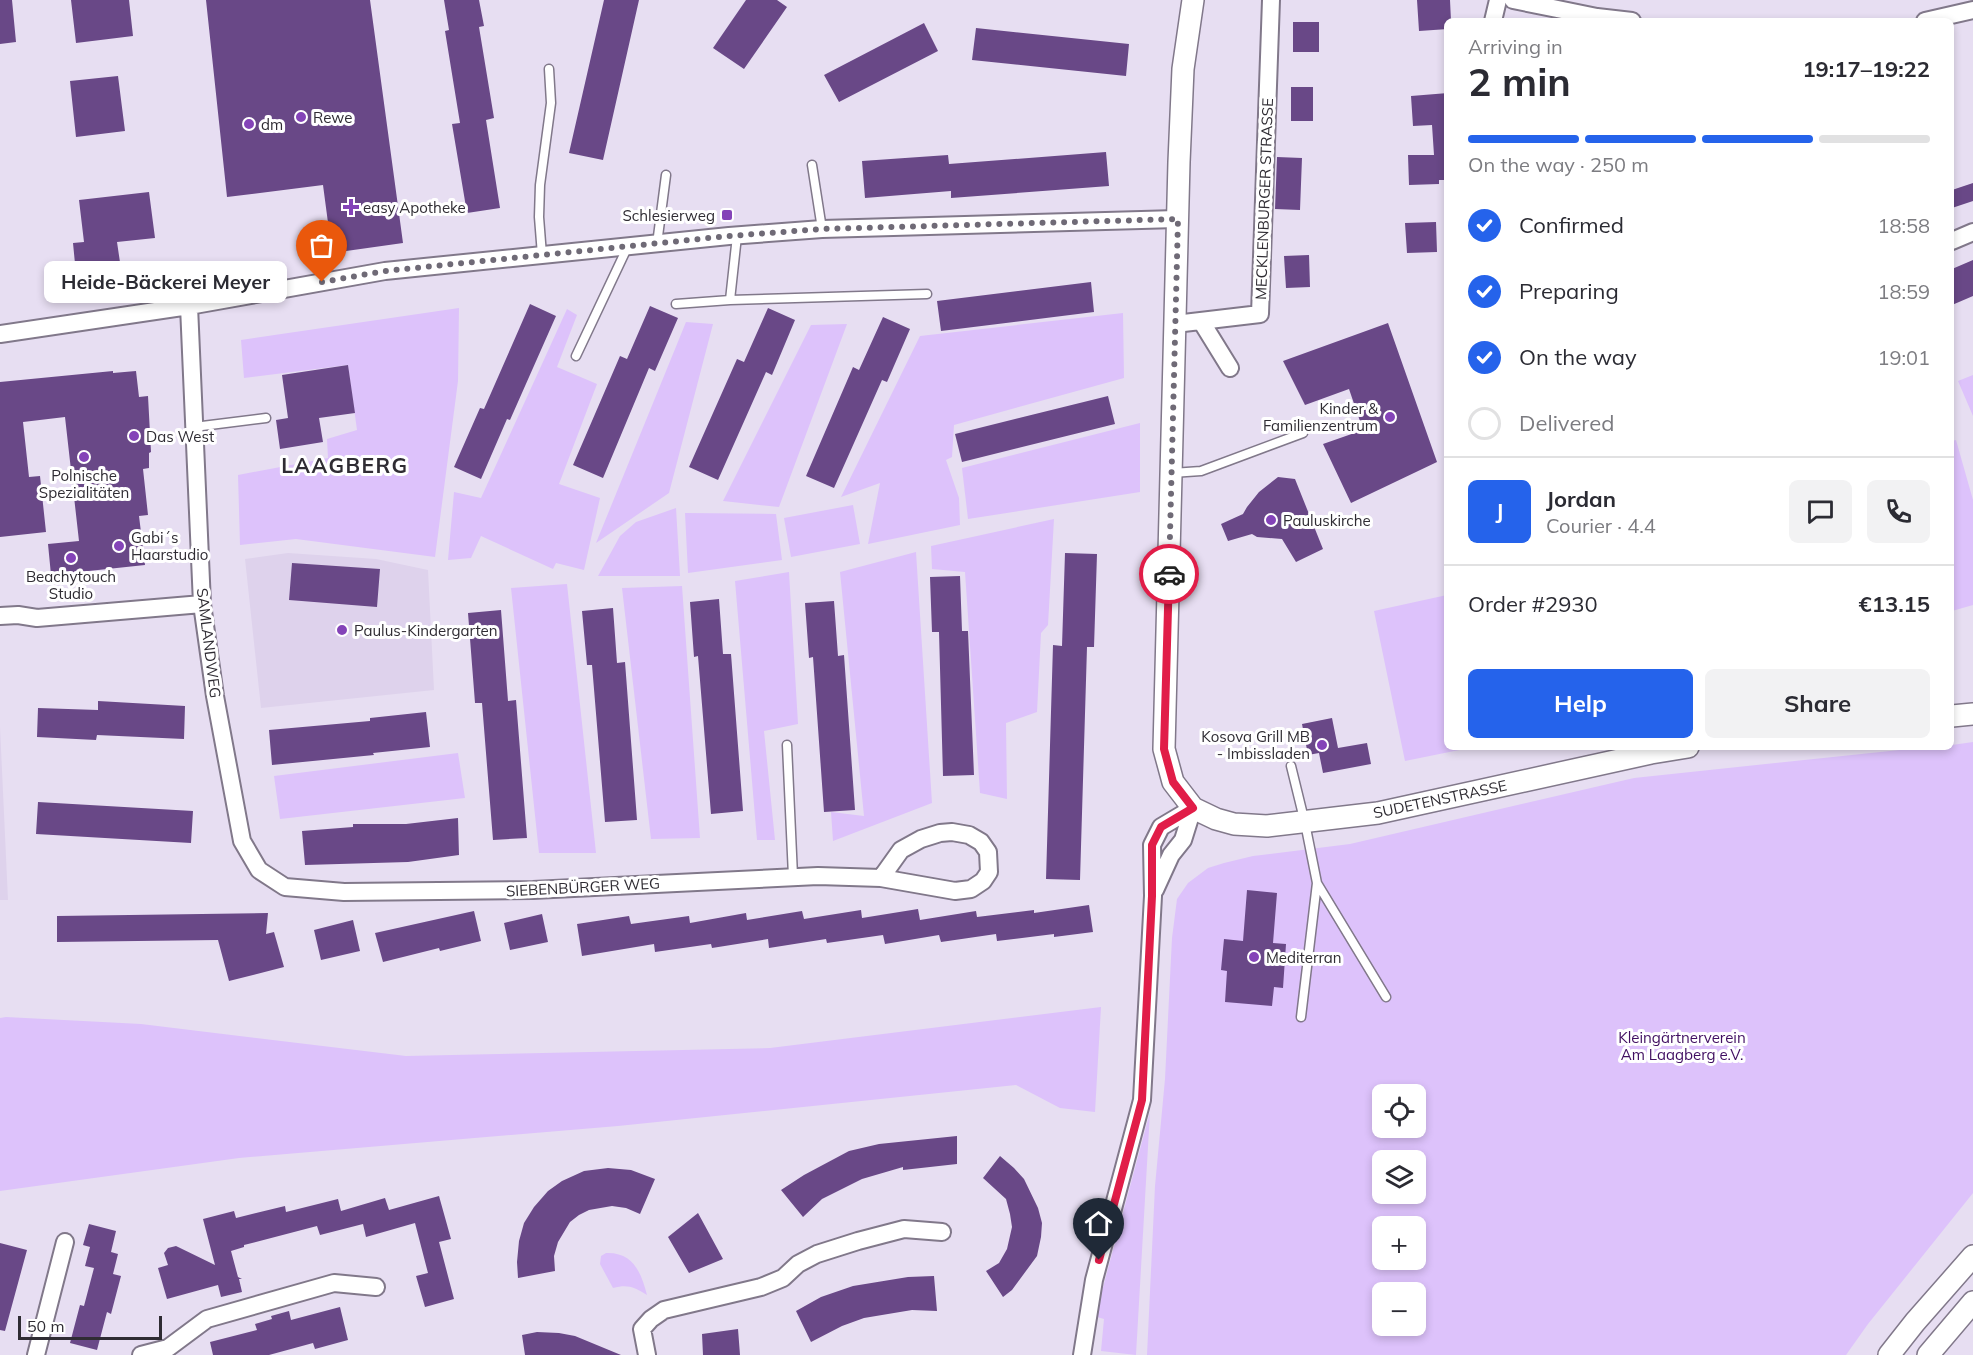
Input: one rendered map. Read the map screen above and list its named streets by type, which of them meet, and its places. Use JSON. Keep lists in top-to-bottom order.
{
  "streets": {
    "street": [
      "MECKLENBURGER STRASSE",
      "SAMLANDWEG",
      "SUDETENSTRASSE",
      "SIEBENBÜRGER WEG"
    ]
  },
  "crossings": [
    ["SAMLANDWEG", "SIEBENBÜRGER WEG"]
  ],
  "districts": ["LAAGBERG"],
  "parks": ["Kleingärtnerverein Am Laagberg e.V."],
  "places": {
    "other": [
      "Rewe",
      "dm",
      "Heide-Bäckerei Meyer",
      "Kinder & Familienzentrum",
      "Das West",
      "Polnische Spezialitäten",
      "Pauluskirche",
      "Gabi´s Haarstudio",
      "Beachytouch Studio",
      "Paulus-Kindergarten",
      "Kosova Grill MB - Imbissladen",
      "Mediterran"
    ],
    "health": ["easy Apotheke"],
    "transit": ["Schlesierweg"]
  },
  "scale_bar": "50 m",
  "page": {
    "heading": ["2 min", "Arriving in", "19:17–19:22"],
    "panel": [
      "Jordan",
      "Courier · 4.4",
      "Order #2930",
      "€13.15"
    ],
    "bar": "On the way · 250 m",
    "list": [
      ["Confirmed", "18:58"],
      ["Preparing", "18:59"],
      ["On the way", "19:01"],
      "Delivered"
    ],
    "bubble": "Heide-Bäckerei Meyer",
    "round": "J",
    "buttons": ["Help", "Share"],
    "map_buttons": ["+", "−"],
    "scale": "50 m"
  }
}
